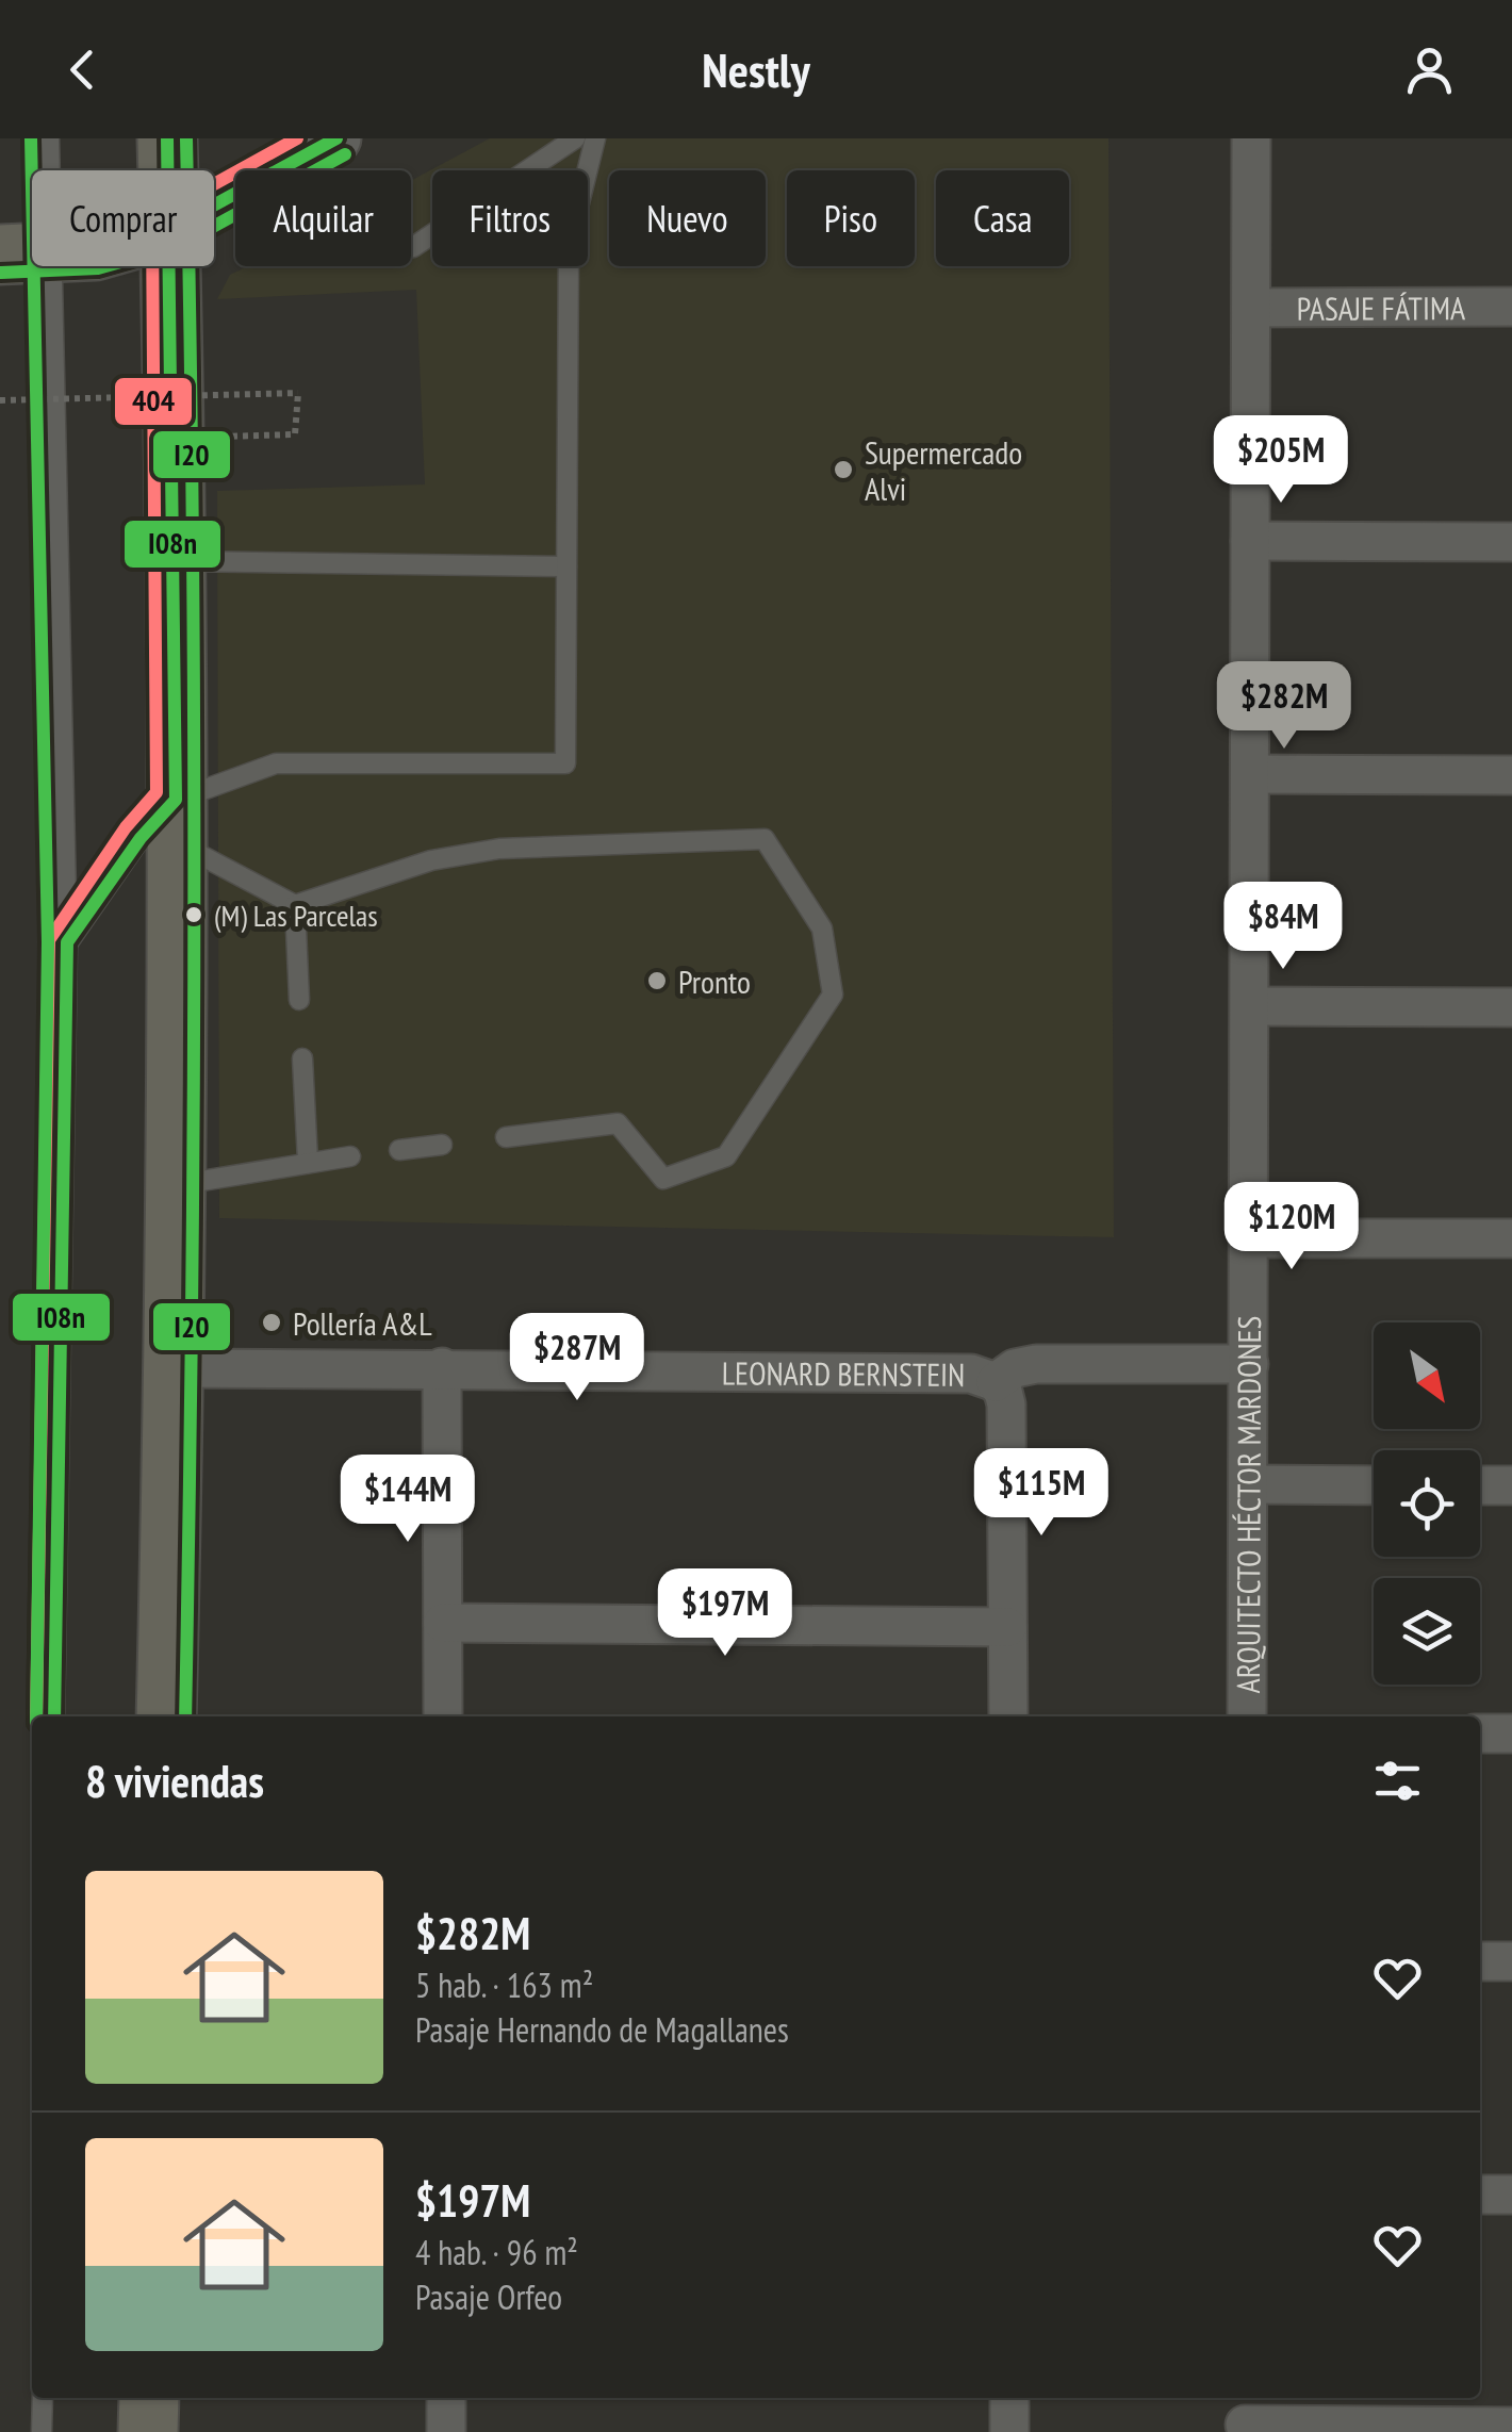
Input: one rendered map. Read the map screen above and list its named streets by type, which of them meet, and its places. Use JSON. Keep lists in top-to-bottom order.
{
  "streets": {
    "street": ["PASAJE FÁTIMA", "LEONARD BERNSTEIN", "ARQUITECTO HÉCTOR MARDONES"]
  },
  "crossings": [
    ["PASAJE FÁTIMA", "ARQUITECTO HÉCTOR MARDONES"],
    ["LEONARD BERNSTEIN", "ARQUITECTO HÉCTOR MARDONES"]
  ],
  "places": [
    "Supermercado Alvi",
    "(M) Las Parcelas",
    "Pronto",
    "Pollería A&L"
  ],
  "lines": ["transit line I08n", "transit line I20", "transit line 404"],
  "north": "bottom right",
  "page": {
    "header": "Nestly",
    "chip": [
      "Comprar",
      "Alquilar",
      "Filtros",
      "Nuevo",
      "Piso",
      "Casa"
    ],
    "price": [
      "$205M",
      "$282M",
      "$84M",
      "$120M",
      "$287M",
      "$115M",
      "$144M",
      "$197M"
    ],
    "heading": "8 viviendas",
    "list": [
      {
        "name": "$282M",
        "note": "5 hab. · 163 m² · Pasaje Hernando de Magallanes"
      },
      {
        "name": "$197M",
        "note": "4 hab. · 96 m² · Pasaje Orfeo"
      }
    ]
  }
}
